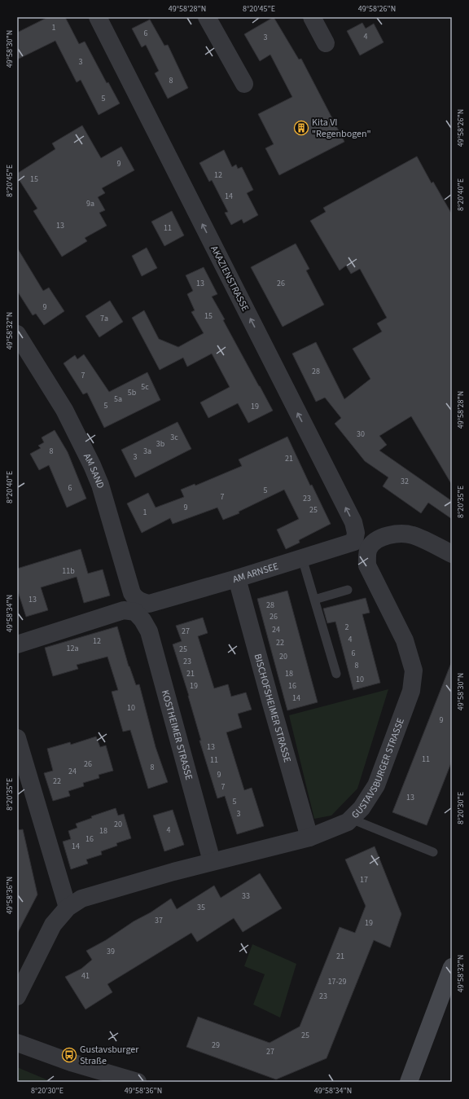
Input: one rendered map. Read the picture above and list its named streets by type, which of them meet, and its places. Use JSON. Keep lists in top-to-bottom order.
{
  "streets": {
    "street": [
      "AKAZIENSTRASSE",
      "AM SAND",
      "AM ARNSEE",
      "BISCHOFSHEIMER STRASSE",
      "KOSTHEIMER STRASSE",
      "GUSTAVSBURGER STRASSE"
    ]
  },
  "crossings": [
    ["AKAZIENSTRASSE", "AM ARNSEE"],
    ["AKAZIENSTRASSE", "GUSTAVSBURGER STRASSE"],
    ["AM SAND", "AM ARNSEE"],
    ["AM ARNSEE", "BISCHOFSHEIMER STRASSE"],
    ["AM ARNSEE", "GUSTAVSBURGER STRASSE"],
    ["BISCHOFSHEIMER STRASSE", "GUSTAVSBURGER STRASSE"],
    ["KOSTHEIMER STRASSE", "GUSTAVSBURGER STRASSE"]
  ],
  "one_way": ["AKAZIENSTRASSE"],
  "places": {
    "building": ["Kita VI \"Regenbogen\""],
    "bus stop": ["Gustavsburger Straße"]
  },
  "house_numbers": [
    "1",
    "6",
    "4",
    "3",
    "3",
    "8",
    "5",
    "9",
    "12",
    "15",
    "14",
    "9a",
    "13",
    "11",
    "13",
    "26",
    "9",
    "15",
    "7a",
    "28",
    "7",
    "5c",
    "5b",
    "5a",
    "5",
    "19",
    "30",
    "3c",
    "3b",
    "8",
    "3a",
    "3",
    "21",
    "32",
    "6",
    "5",
    "7",
    "23",
    "9",
    "25",
    "1",
    "11b",
    "13",
    "28",
    "26",
    "2",
    "24",
    "27",
    "4",
    "12",
    "22",
    "12a",
    "25",
    "6",
    "20",
    "23",
    "8",
    "21",
    "18",
    "10",
    "19",
    "16",
    "14",
    "10",
    "9",
    "13",
    "11",
    "11",
    "26",
    "8",
    "24",
    "9",
    "22",
    "7",
    "13",
    "5",
    "3",
    "20",
    "4",
    "18",
    "16",
    "14",
    "17",
    "33",
    "35",
    "37",
    "19",
    "39",
    "21",
    "41",
    "17-29",
    "23",
    "25",
    "29",
    "27"
  ],
  "coordinates": [
    "49°58'28\"N",
    "8°20'45\"E",
    "49°58'26\"N",
    "49°58'30\"N",
    "8°20'40\"E",
    "49°58'32\"N",
    "8°20'35\"E",
    "49°58'34\"N",
    "8°20'30\"E",
    "49°58'36\"N"
  ]
}
